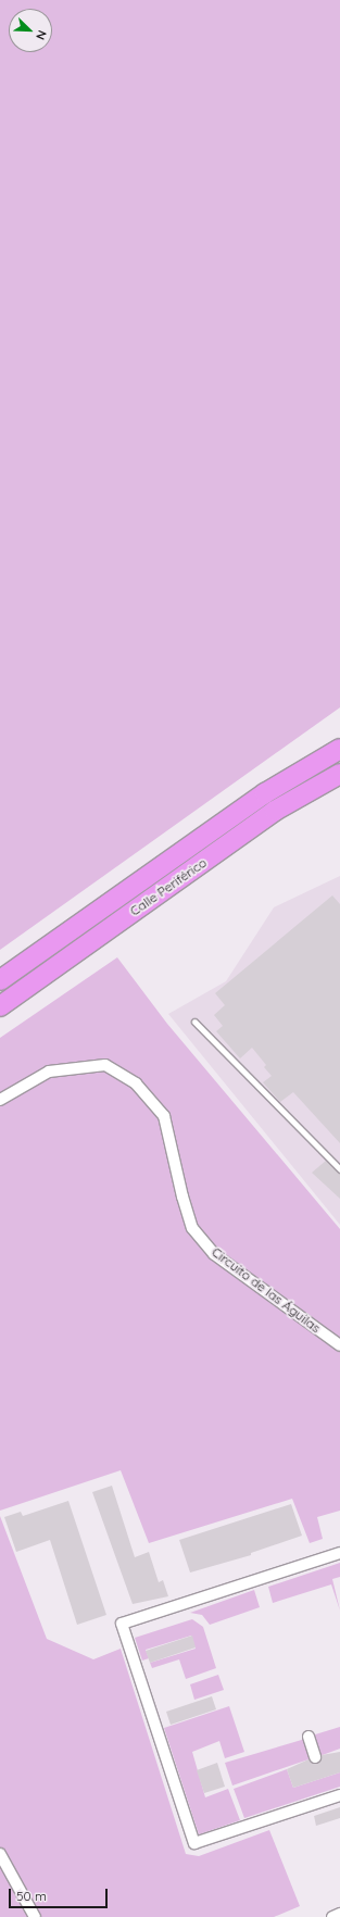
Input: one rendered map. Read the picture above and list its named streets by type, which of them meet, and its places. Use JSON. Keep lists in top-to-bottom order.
{
  "streets": {
    "highway": ["Calle Periférico"],
    "street": ["Circuito de las Águilas"]
  },
  "scale_bar": "50 m",
  "north": "bottom right"
}
